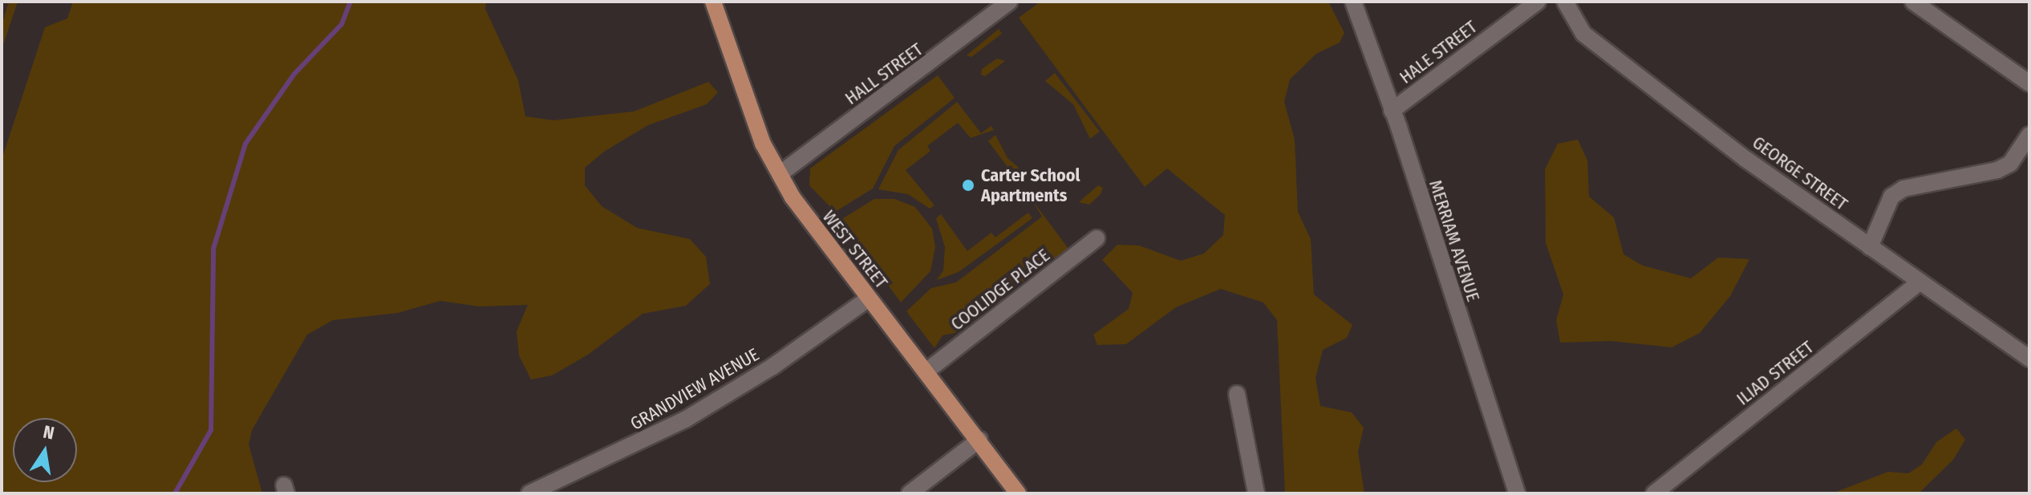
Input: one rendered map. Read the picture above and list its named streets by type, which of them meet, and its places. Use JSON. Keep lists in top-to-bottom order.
{
  "streets": {
    "main road": ["WEST STREET"],
    "street": [
      "HALE STREET",
      "HALL STREET",
      "GEORGE STREET",
      "MERRIAM AVENUE",
      "COOLIDGE PLACE",
      "ILIAD STREET",
      "GRANDVIEW AVENUE"
    ]
  },
  "crossings": [
    ["HALE STREET", "MERRIAM AVENUE"],
    ["HALL STREET", "WEST STREET"],
    ["GEORGE STREET", "ILIAD STREET"],
    ["WEST STREET", "COOLIDGE PLACE"],
    ["WEST STREET", "GRANDVIEW AVENUE"]
  ],
  "places": ["Carter School Apartments"],
  "north": "top"
}
